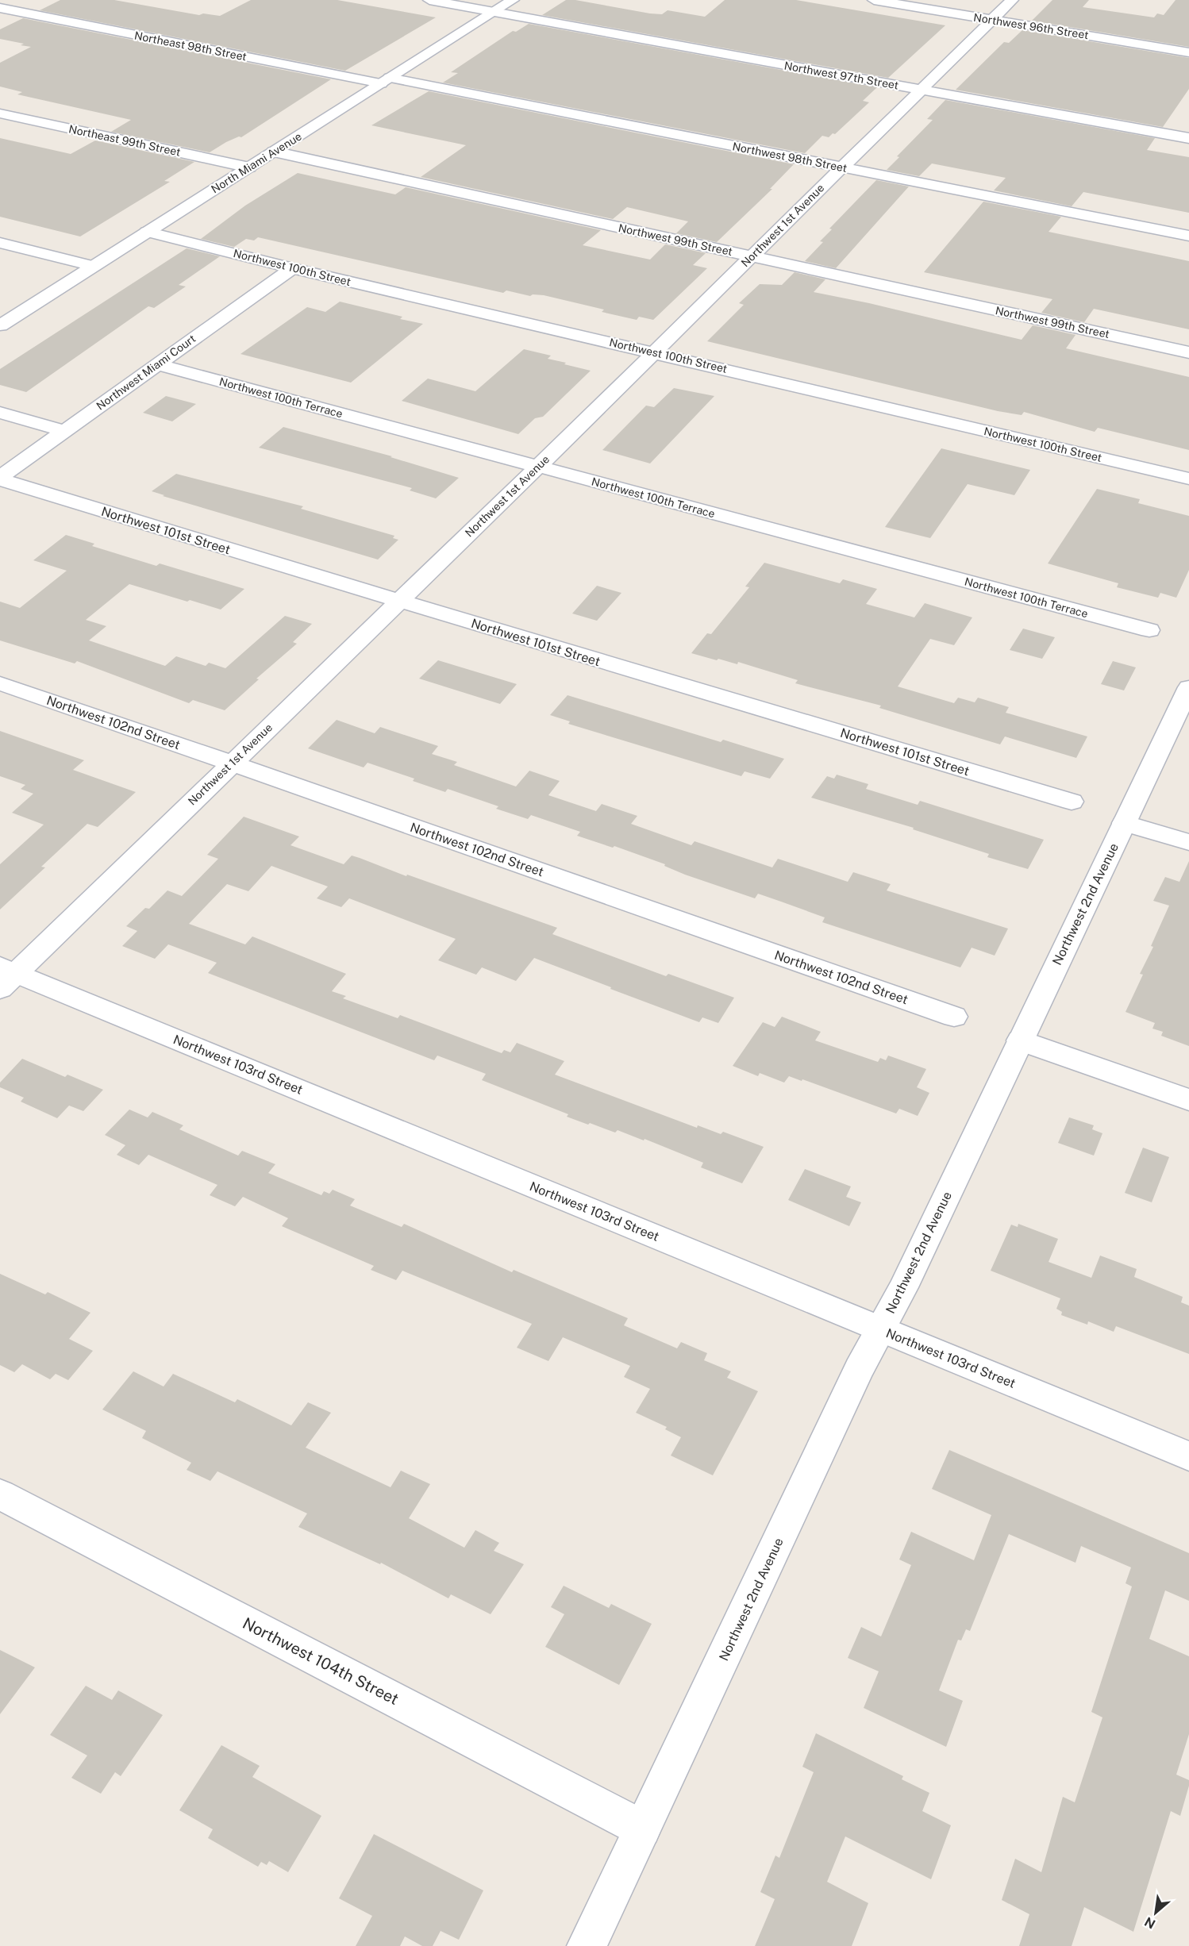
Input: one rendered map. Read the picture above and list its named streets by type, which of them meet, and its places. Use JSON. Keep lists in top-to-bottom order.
{
  "streets": {
    "street": [
      "Northwest 96th Street",
      "Northeast 98th Street",
      "Northwest 97th Street",
      "Northeast 99th Street",
      "Northwest 98th Street",
      "North Miami Avenue",
      "Northwest 1st Avenue",
      "Northwest 99th Street",
      "Northwest 100th Street",
      "Northwest Miami Court",
      "Northwest 100th Terrace",
      "Northwest 101st Street",
      "Northwest 102nd Street",
      "Northwest 2nd Avenue",
      "Northwest 103rd Street",
      "Northwest 104th Street"
    ]
  },
  "crossings": [
    ["Northwest 96th Street", "Northwest 1st Avenue"],
    ["Northeast 98th Street", "Northwest 98th Street"],
    ["Northeast 98th Street", "North Miami Avenue"],
    ["Northwest 97th Street", "North Miami Avenue"],
    ["Northwest 97th Street", "Northwest 1st Avenue"],
    ["Northeast 99th Street", "North Miami Avenue"],
    ["Northwest 98th Street", "North Miami Avenue"],
    ["Northwest 98th Street", "Northwest 1st Avenue"],
    ["North Miami Avenue", "Northwest 99th Street"],
    ["North Miami Avenue", "Northwest 100th Street"],
    ["Northwest 1st Avenue", "Northwest 99th Street"],
    ["Northwest 1st Avenue", "Northwest 100th Street"],
    ["Northwest 1st Avenue", "Northwest 100th Terrace"],
    ["Northwest 1st Avenue", "Northwest 101st Street"],
    ["Northwest 1st Avenue", "Northwest 102nd Street"],
    ["Northwest 1st Avenue", "Northwest 103rd Street"],
    ["Northwest 100th Street", "Northwest Miami Court"],
    ["Northwest Miami Court", "Northwest 100th Terrace"],
    ["Northwest Miami Court", "Northwest 101st Street"],
    ["Northwest 2nd Avenue", "Northwest 103rd Street"],
    ["Northwest 2nd Avenue", "Northwest 104th Street"]
  ],
  "north": "bottom left"
}
